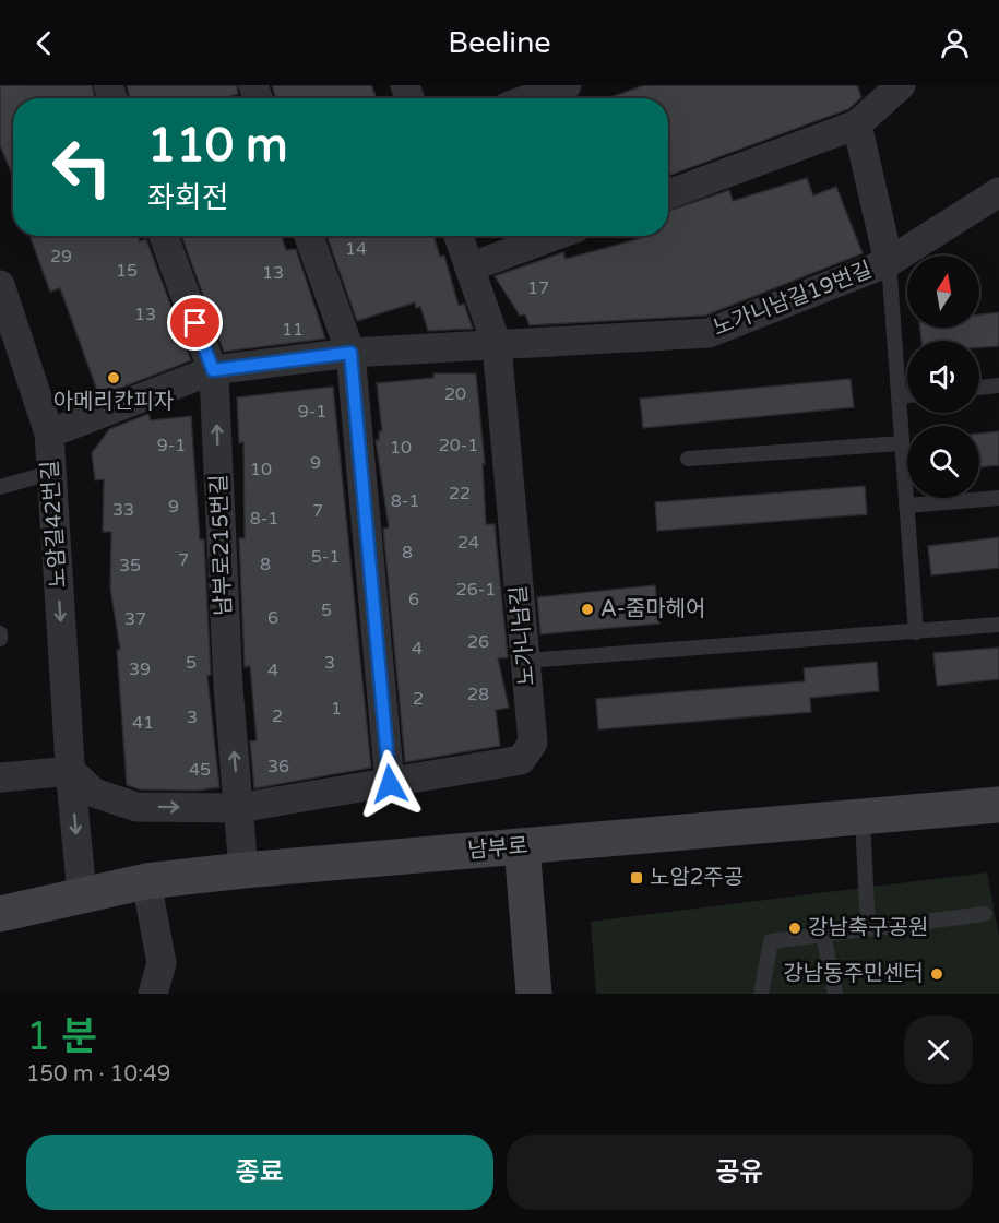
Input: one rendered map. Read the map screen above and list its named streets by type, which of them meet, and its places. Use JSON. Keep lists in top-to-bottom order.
{
  "streets": {
    "street": [
      "노가니남길19번길",
      "노암길42번길",
      "남부로215번길",
      "노가니남길",
      "남부로"
    ]
  },
  "crossings": [
    ["노가니남길19번길", "노암길42번길"],
    ["노가니남길19번길", "남부로215번길"],
    ["노가니남길19번길", "노가니남길"],
    ["노암길42번길", "남부로"],
    ["남부로215번길", "노가니남길"],
    ["남부로215번길", "남부로"]
  ],
  "one_way": ["노암길42번길"],
  "places": {
    "other": [
      "아메리칸피자",
      "A-줌마헤어",
      "강남축구공원",
      "강남동주민센터"
    ],
    "transit": ["노암2주공"]
  },
  "house_numbers": [
    "14",
    "29",
    "15",
    "13",
    "17",
    "13",
    "11",
    "20",
    "9-1",
    "9-1",
    "20-1",
    "10",
    "9",
    "10",
    "22",
    "8-1",
    "9",
    "33",
    "7",
    "8-1",
    "24",
    "8",
    "5-1",
    "7",
    "8",
    "35",
    "26-1",
    "6",
    "5",
    "6",
    "37",
    "26",
    "4",
    "5",
    "3",
    "39",
    "4",
    "28",
    "2",
    "1",
    "2",
    "3",
    "41",
    "36",
    "45"
  ],
  "north": "top",
  "page": {
    "header": "Beeline",
    "turn": ["110 m", "좌회전"],
    "heading": ["1 분", "150 m · 10:49"],
    "buttons": ["종료", "공유"]
  }
}
